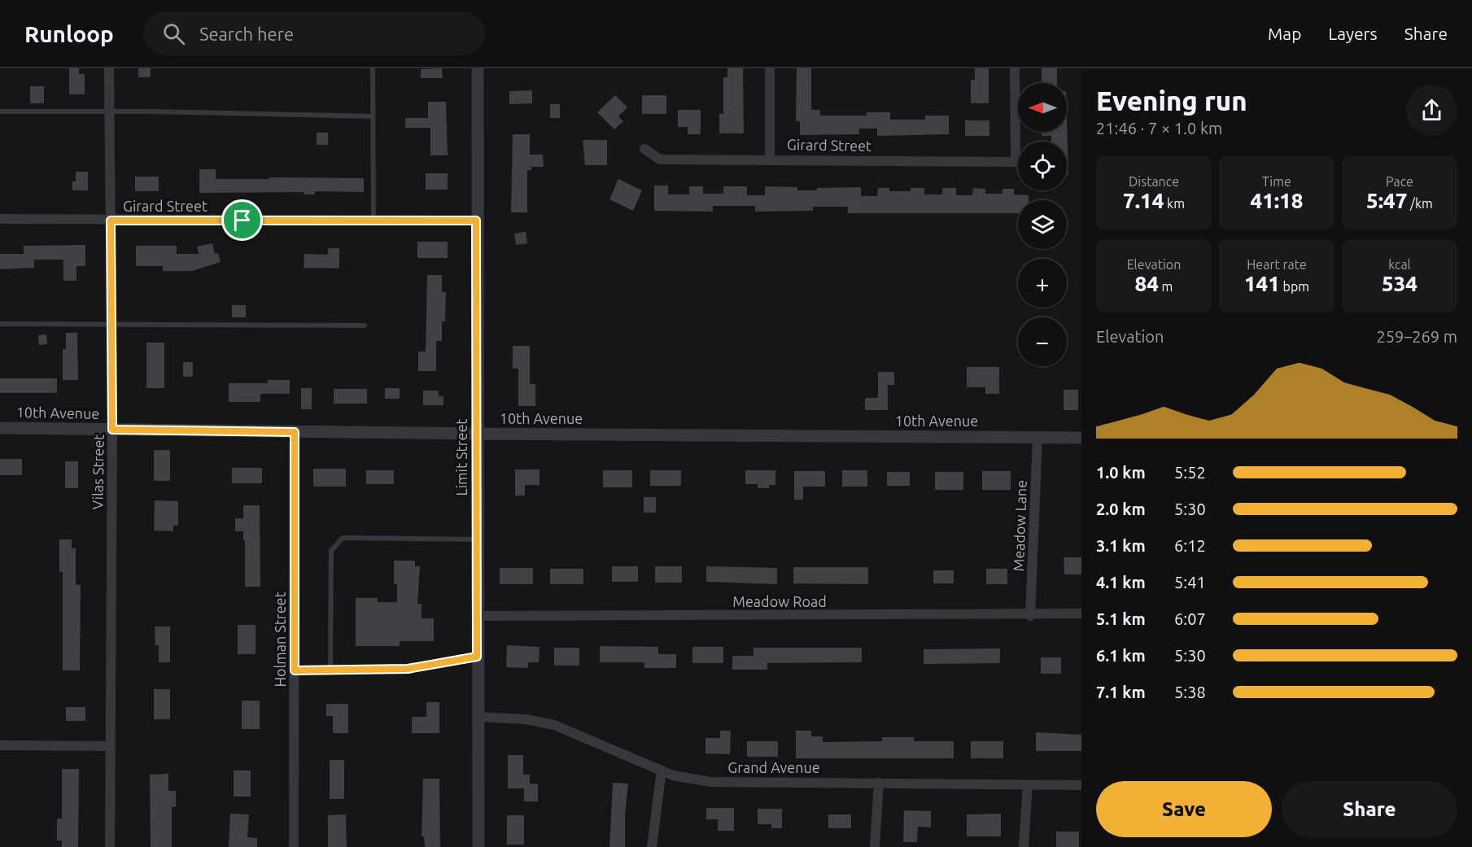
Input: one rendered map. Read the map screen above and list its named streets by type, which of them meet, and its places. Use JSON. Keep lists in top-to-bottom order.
{
  "streets": {
    "street": [
      "Girard Street",
      "10th Avenue",
      "Limit Street",
      "Vilas Street",
      "Meadow Lane",
      "Meadow Road",
      "Holman Street",
      "Grand Avenue"
    ]
  },
  "crossings": [
    ["Girard Street", "Limit Street"],
    ["Girard Street", "Vilas Street"],
    ["10th Avenue", "Limit Street"],
    ["10th Avenue", "Vilas Street"],
    ["10th Avenue", "Meadow Lane"],
    ["10th Avenue", "Holman Street"],
    ["Limit Street", "Meadow Road"],
    ["Limit Street", "Grand Avenue"],
    ["Meadow Lane", "Meadow Road"]
  ],
  "north": "left",
  "page": {
    "header": "Runloop",
    "search": "Search here",
    "nav": ["Map", "Layers", "Share"],
    "heading": ["Evening run", "21:46 · 7 × 1.0 km"],
    "map_buttons": ["+", "−"],
    "stats": [
      ["Distance", "7.14 km"],
      ["Time", "41:18"],
      ["Pace", "5:47 /km"],
      ["Elevation", "84 m"],
      ["Heart rate", "141 bpm"],
      ["kcal", "534"]
    ],
    "chart": ["Elevation", "259–269 m"],
    "list": [
      {
        "name": "1.0 km",
        "note": "5:52"
      },
      {
        "name": "2.0 km",
        "note": "5:30"
      },
      {
        "name": "3.1 km",
        "note": "6:12"
      },
      {
        "name": "4.1 km",
        "note": "5:41"
      },
      {
        "name": "5.1 km",
        "note": "6:07"
      },
      {
        "name": "6.1 km",
        "note": "5:30"
      },
      {
        "name": "7.1 km",
        "note": "5:38"
      }
    ],
    "buttons": ["Save", "Share"]
  }
}
